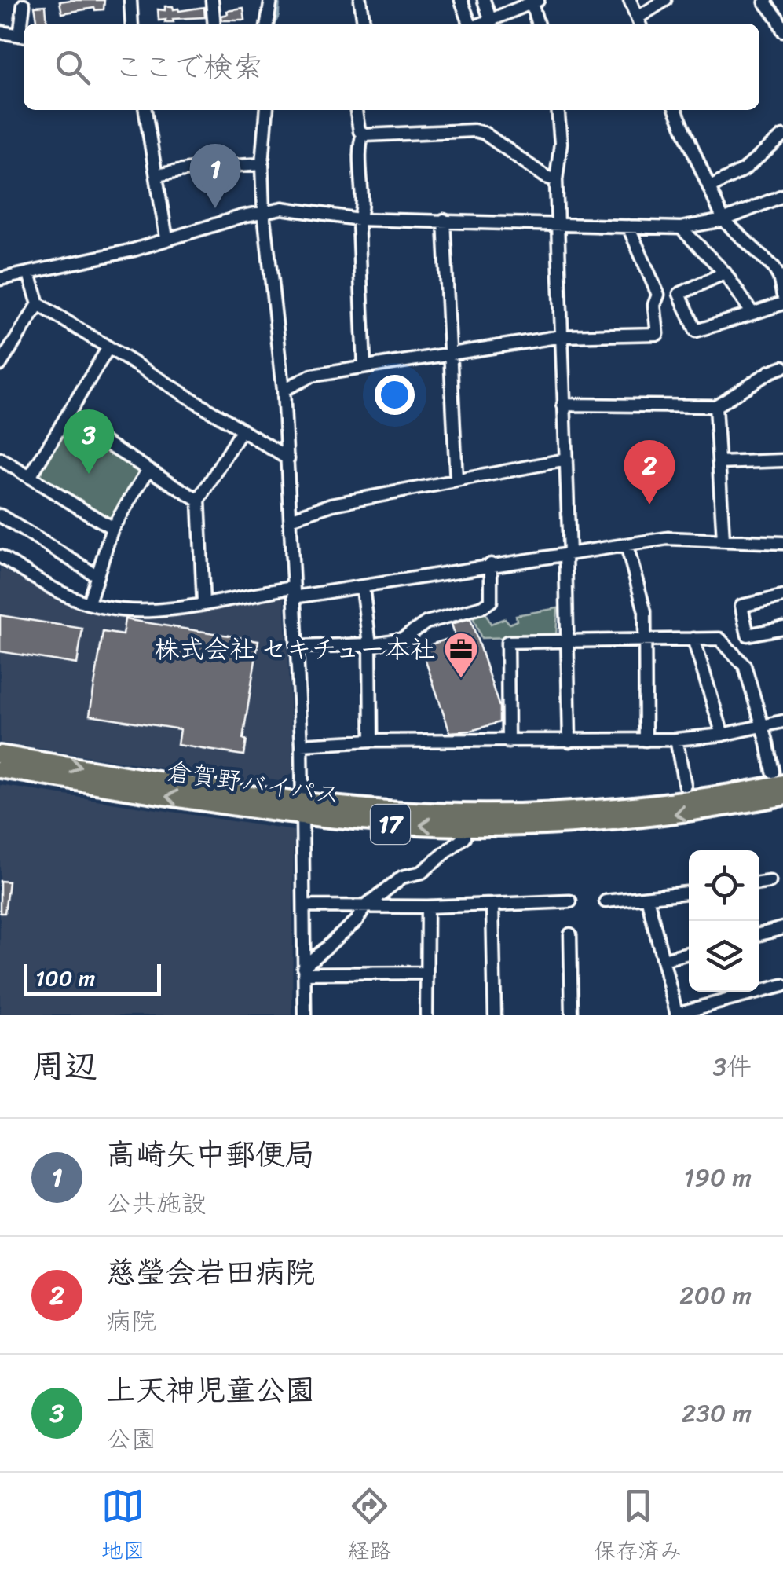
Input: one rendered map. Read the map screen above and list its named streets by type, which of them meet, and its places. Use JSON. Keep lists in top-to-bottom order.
{
  "streets": {
    "highway": ["倉賀野バイパス", "17"]
  },
  "places": {
    "office": ["株式会社 セキチュー本社"]
  },
  "scale_bar": "100 m",
  "page": {
    "search": "ここで検索",
    "pins": ["1", "3", "2"],
    "scale": "100 m",
    "heading": ["周辺", "3件"],
    "list": [
      {
        "mark": "1",
        "name": "高崎矢中郵便局",
        "note": "公共施設",
        "value": "190 m"
      },
      {
        "mark": "2",
        "name": "慈瑩会岩田病院",
        "note": "病院",
        "value": "200 m"
      },
      {
        "mark": "3",
        "name": "上天神児童公園",
        "note": "公園",
        "value": "230 m"
      }
    ],
    "nav": ["地図", "経路", "保存済み"]
  }
}
